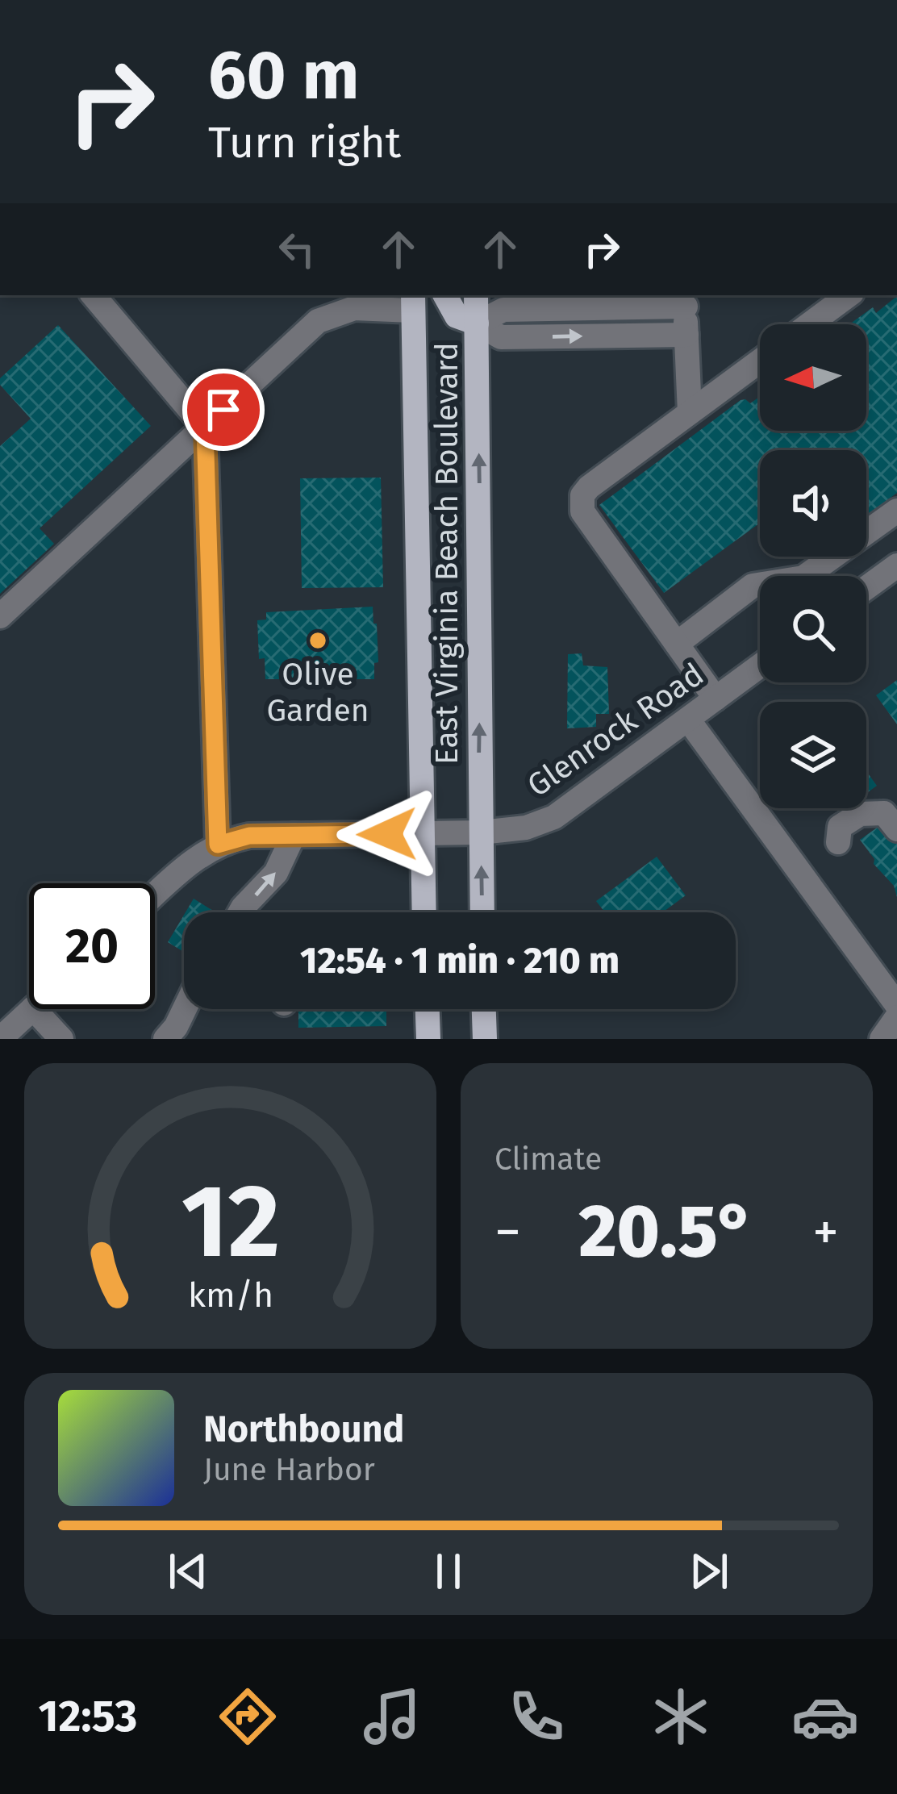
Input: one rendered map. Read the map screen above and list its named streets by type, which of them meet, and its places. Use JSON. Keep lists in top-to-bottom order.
{
  "streets": {
    "main road": ["East Virginia Beach Boulevard"],
    "street": ["Glenrock Road"]
  },
  "crossings": [
    ["East Virginia Beach Boulevard", "Glenrock Road"]
  ],
  "places": ["Olive Garden"],
  "north": "left",
  "page": {
    "turn": ["60 m", "Turn right"],
    "limit": "20",
    "trip": "12:54 · 1 min · 210 m",
    "tile": "Climate",
    "heat": ["−", "20.5°", "+"],
    "song": ["Northbound", "June Harbor"],
    "tabs": "12:53",
    "gauge": ["12", "km/h"]
  }
}
